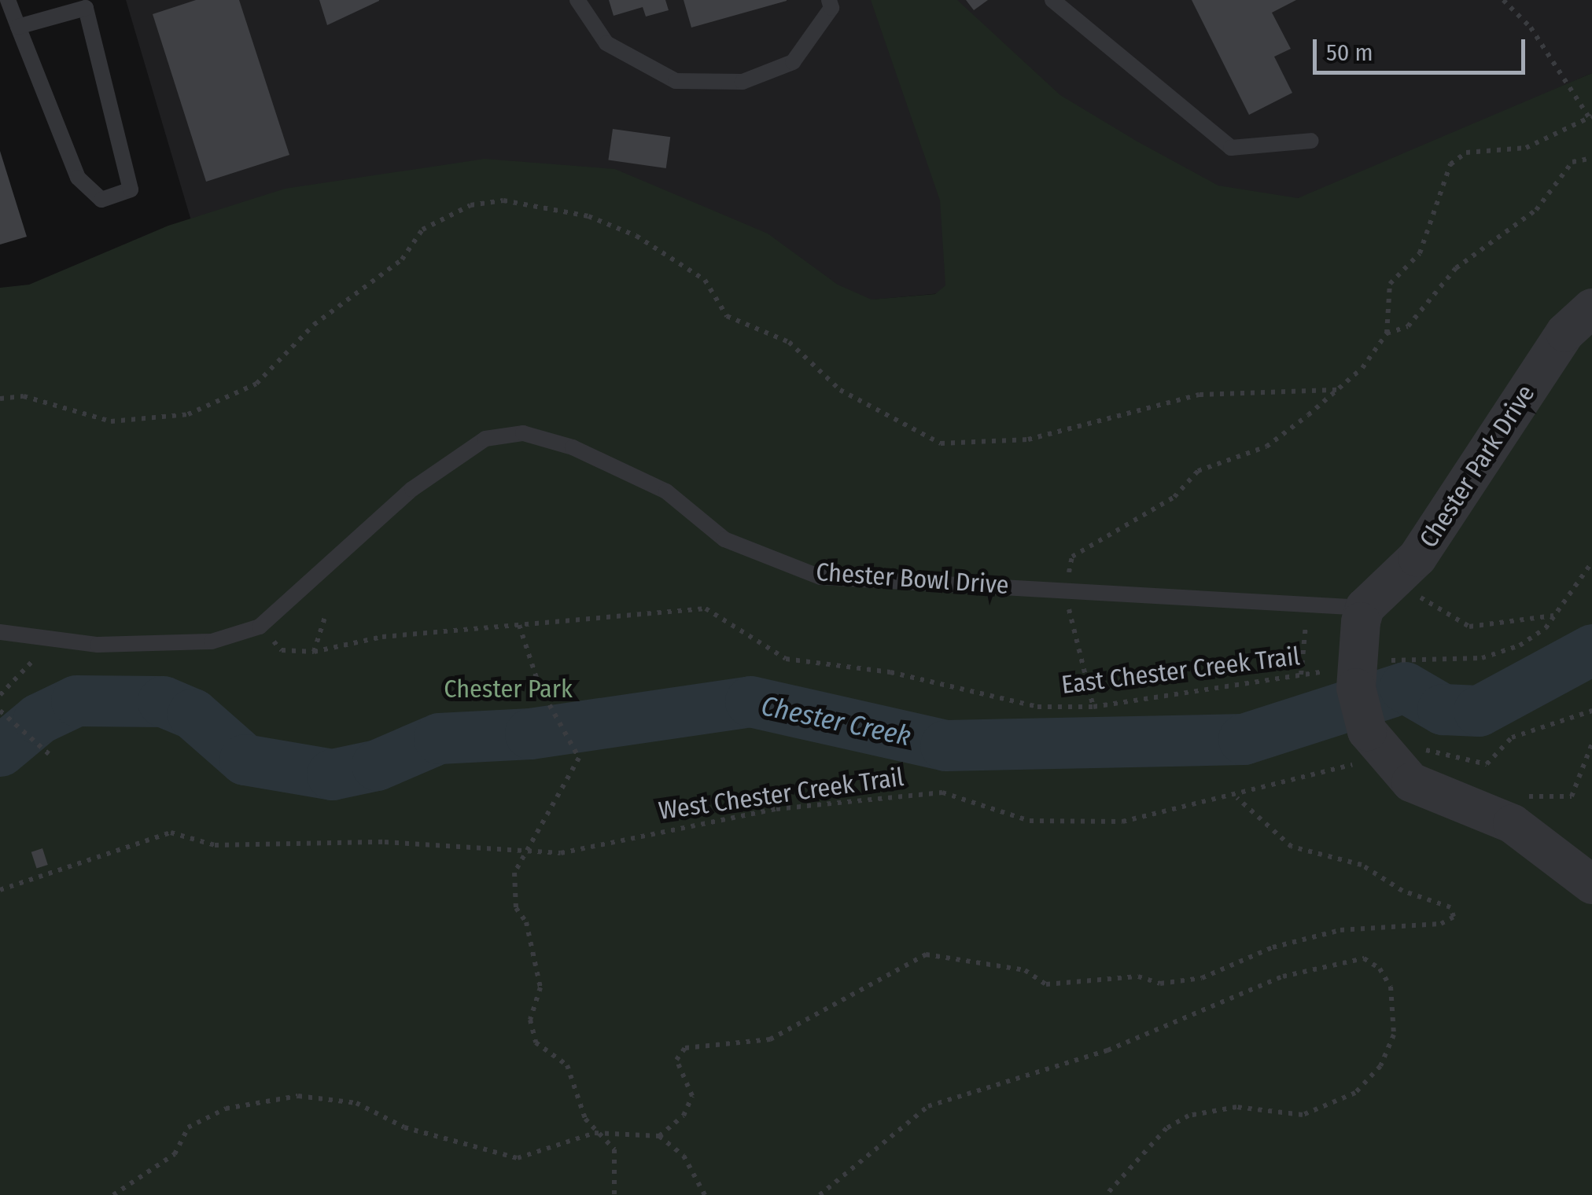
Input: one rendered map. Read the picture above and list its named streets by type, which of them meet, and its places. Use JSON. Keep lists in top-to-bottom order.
{
  "streets": {
    "street": ["Chester Park Drive"],
    "lane": ["Chester Bowl Drive"],
    "path": ["East Chester Creek Trail", "West Chester Creek Trail"]
  },
  "crossings": [
    ["Chester Park Drive", "Chester Bowl Drive"]
  ],
  "water": ["Chester Creek"],
  "parks": ["Chester Park"],
  "scale_bar": "50 m"
}
